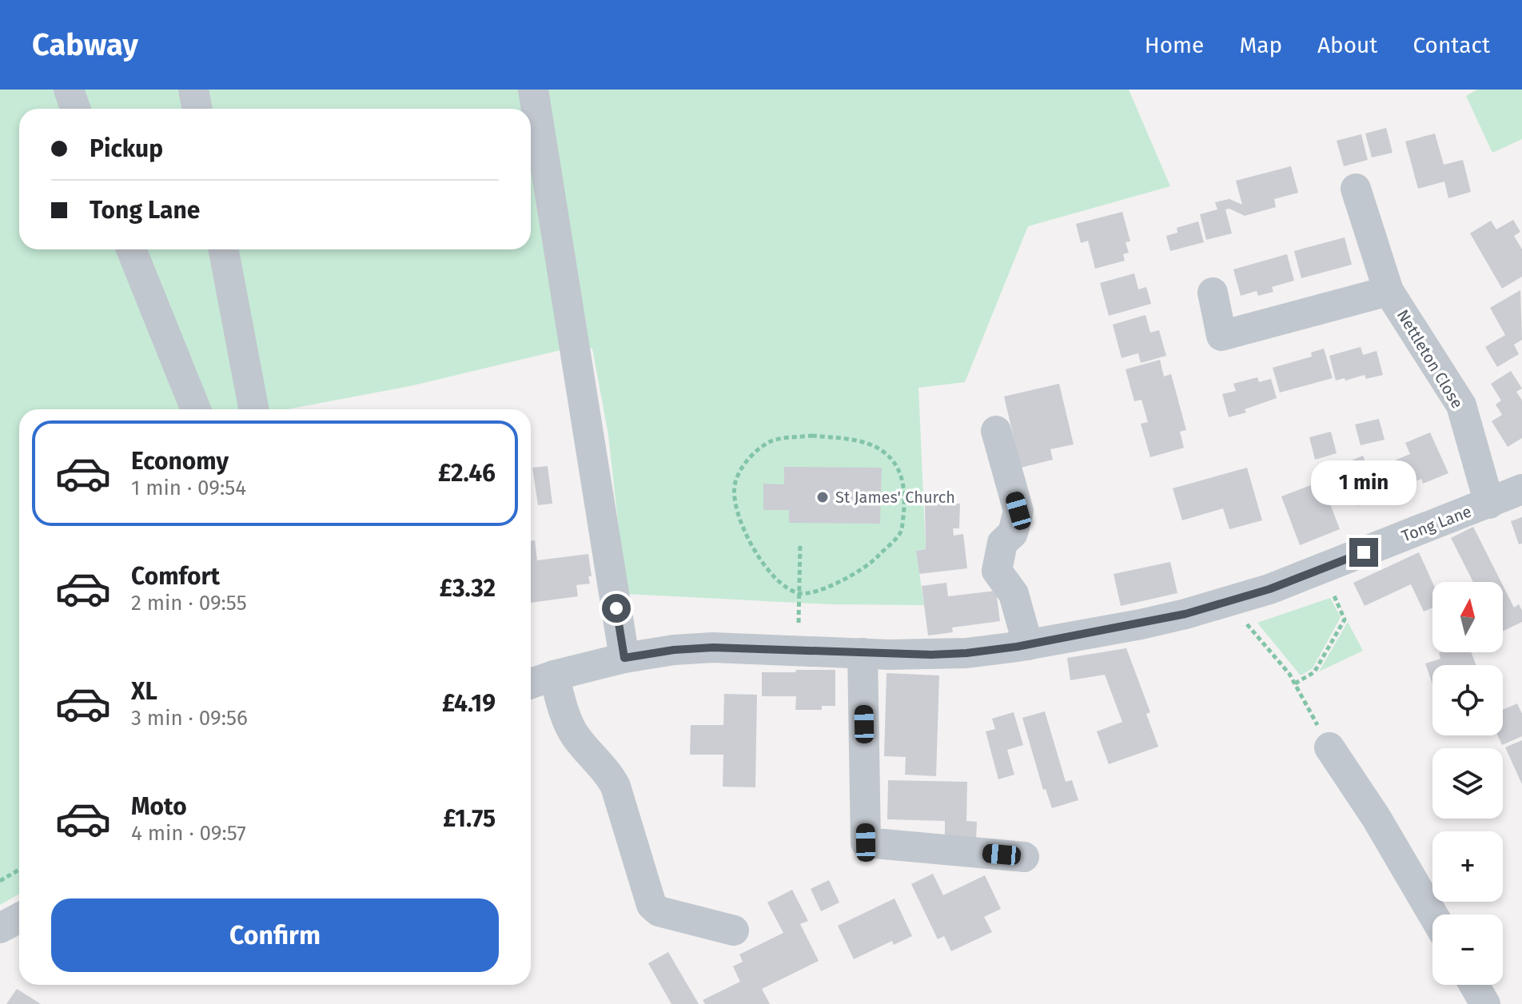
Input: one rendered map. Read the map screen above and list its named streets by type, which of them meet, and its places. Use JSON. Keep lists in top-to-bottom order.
{
  "streets": {
    "street": ["Nettleton Close", "Tong Lane"]
  },
  "crossings": [
    ["Nettleton Close", "Tong Lane"]
  ],
  "places": ["St James' Church"],
  "north": "top",
  "page": {
    "header": "Cabway",
    "nav": [
      "Home",
      "Map",
      "About",
      "Contact"
    ],
    "banner": ["Pickup", "Tong Lane"],
    "list": [
      {
        "name": "Economy",
        "note": "1 min · 09:54",
        "value": "£2.46"
      },
      {
        "name": "Comfort",
        "note": "2 min · 09:55",
        "value": "£3.32"
      },
      {
        "name": "XL",
        "note": "3 min · 09:56",
        "value": "£4.19"
      },
      {
        "name": "Moto",
        "note": "4 min · 09:57",
        "value": "£1.75"
      }
    ],
    "bubble": "1 min",
    "map_buttons": ["+", "−"],
    "buttons": "Confirm"
  }
}
